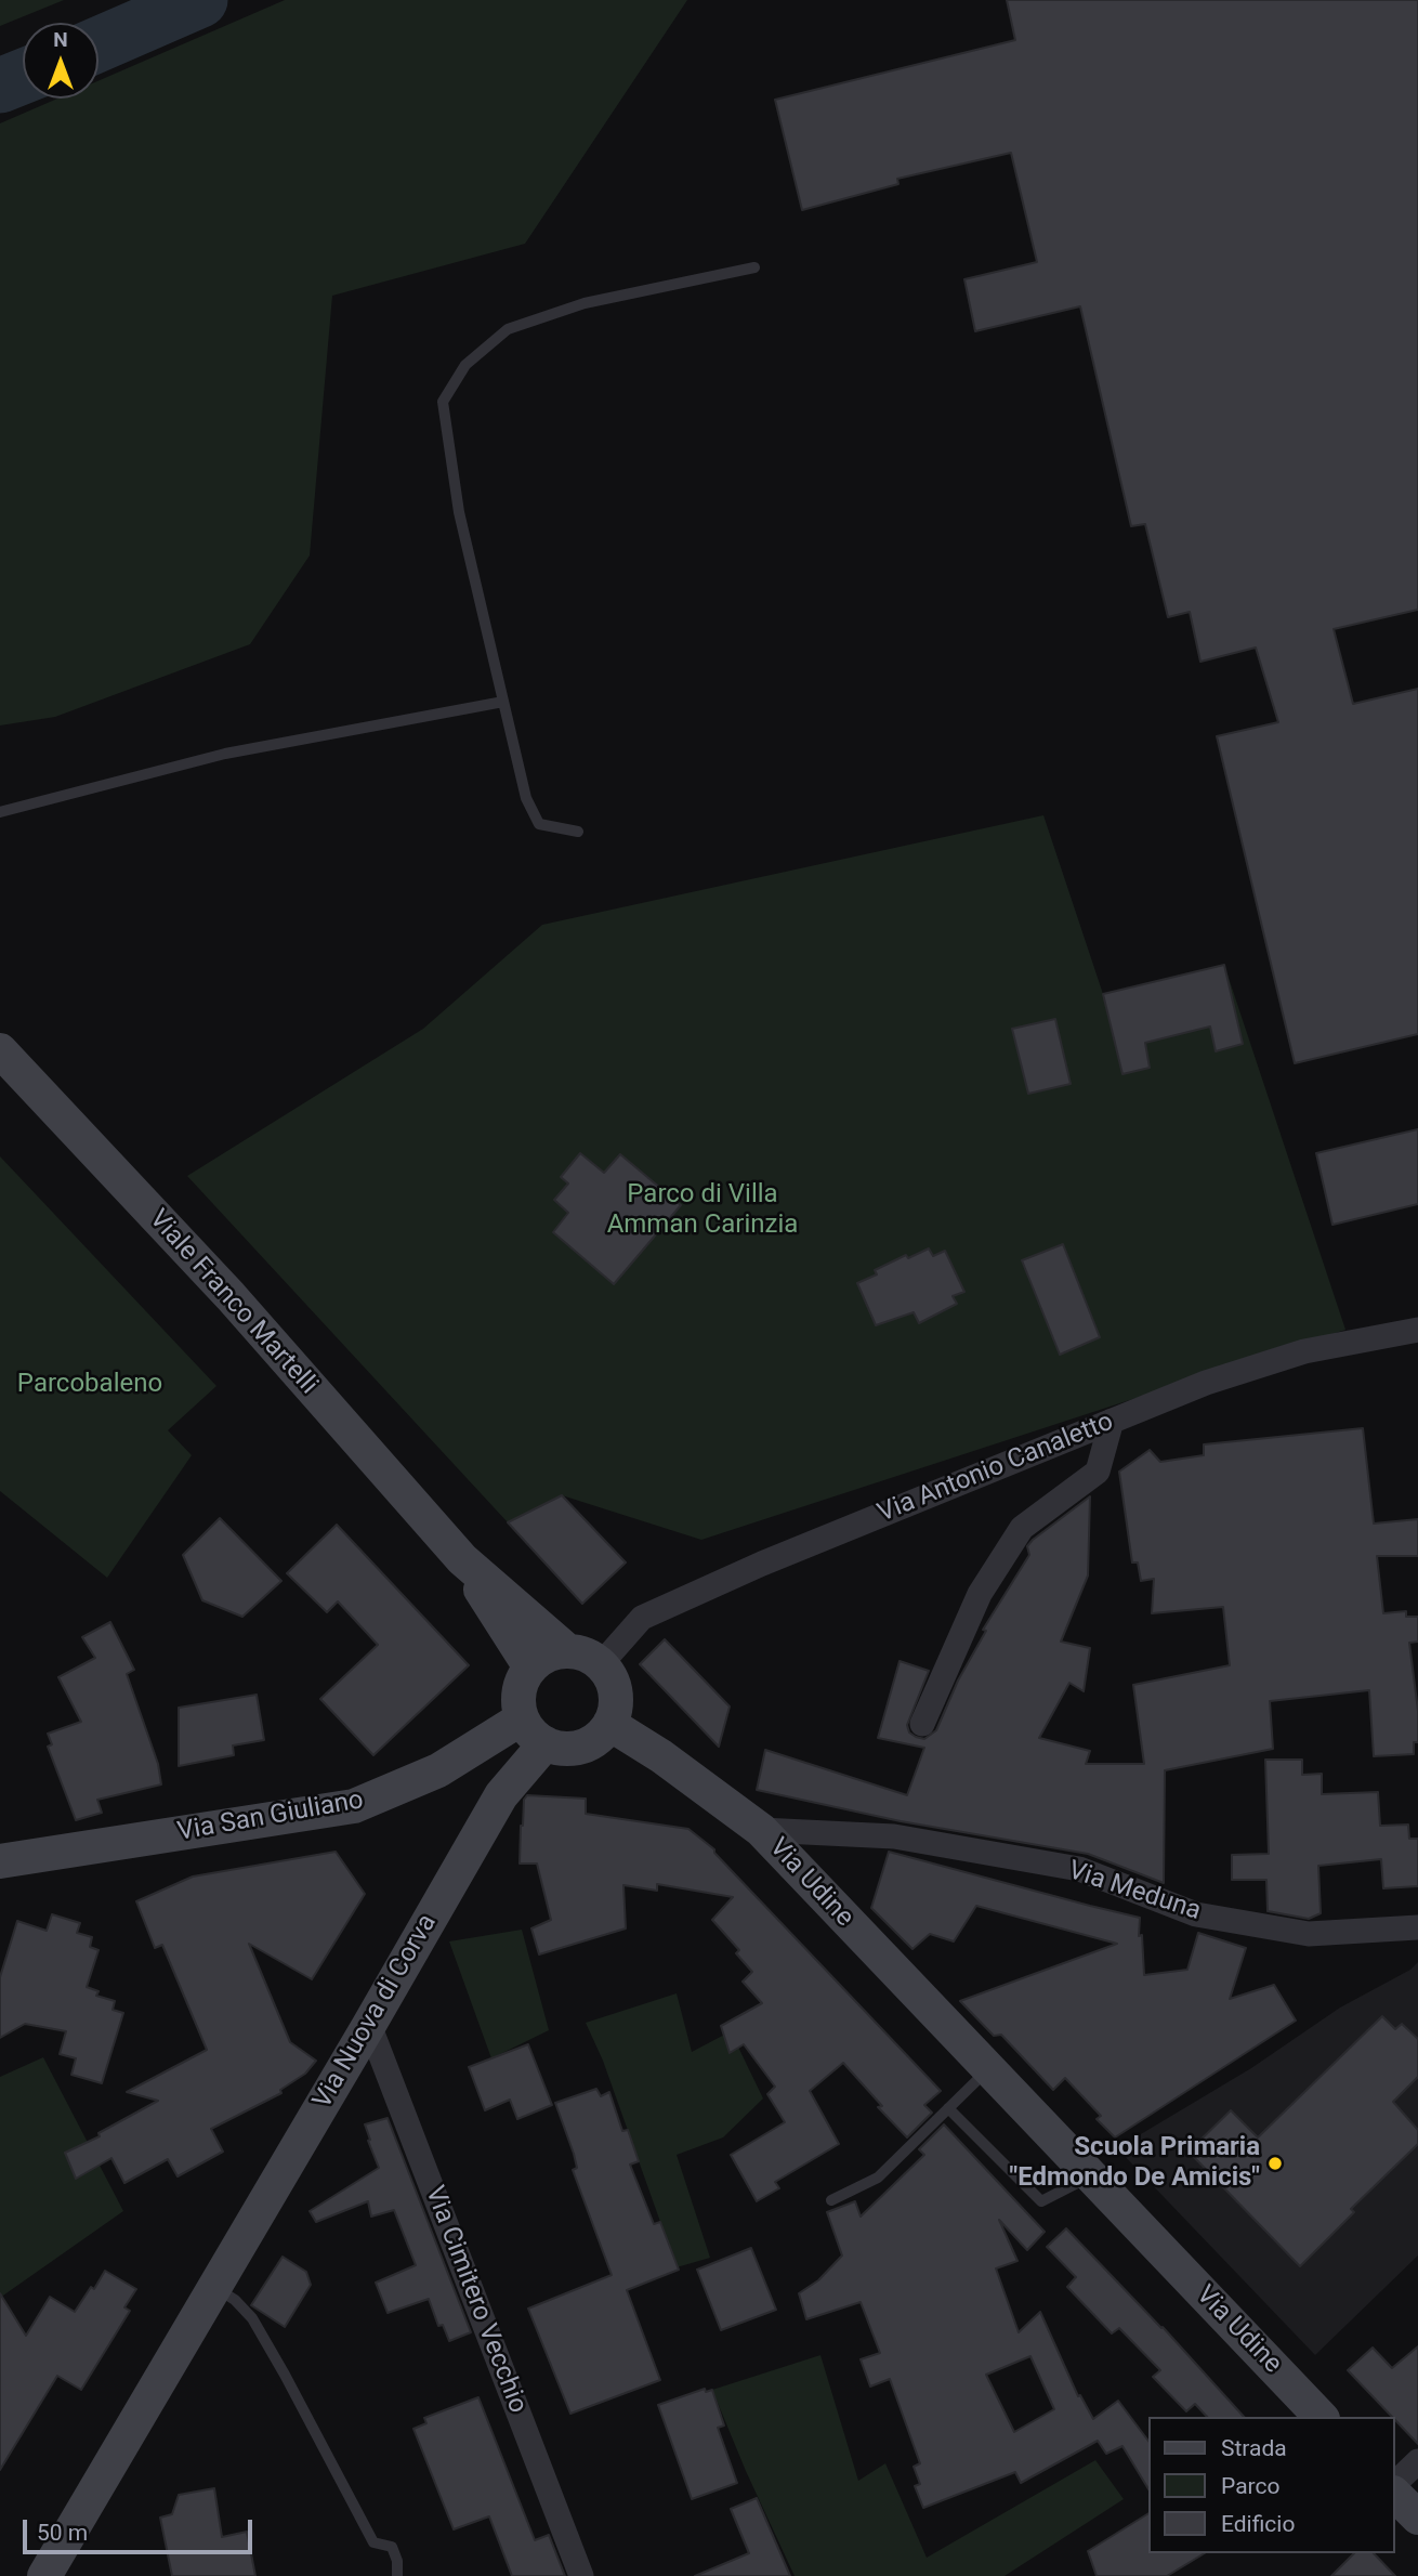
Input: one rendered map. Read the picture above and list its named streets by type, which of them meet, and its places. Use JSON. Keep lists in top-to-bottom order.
{
  "streets": {
    "main road": [
      "Viale Franco Martelli",
      "Via San Giuliano",
      "Via Udine",
      "Via Nuova di Corva"
    ],
    "street": ["Via Antonio Canaletto", "Via Meduna", "Via Cimitero Vecchio"]
  },
  "crossings": [
    ["Viale Franco Martelli", "Via Antonio Canaletto"],
    ["Viale Franco Martelli", "Via San Giuliano"],
    ["Viale Franco Martelli", "Via Udine"],
    ["Viale Franco Martelli", "Via Nuova di Corva"],
    ["Via Antonio Canaletto", "Via San Giuliano"],
    ["Via Antonio Canaletto", "Via Udine"],
    ["Via Antonio Canaletto", "Via Nuova di Corva"],
    ["Via San Giuliano", "Via Udine"],
    ["Via San Giuliano", "Via Nuova di Corva"],
    ["Via Udine", "Via Meduna"],
    ["Via Udine", "Via Nuova di Corva"],
    ["Via Nuova di Corva", "Via Cimitero Vecchio"]
  ],
  "parks": ["Parco di Villa Amman Carinzia", "Parcobaleno"],
  "places": ["Scuola Primaria \"Edmondo De Amicis\""],
  "legend": ["Strada", "Parco", "Edificio"],
  "scale_bar": "50 m",
  "north": "top"
}
